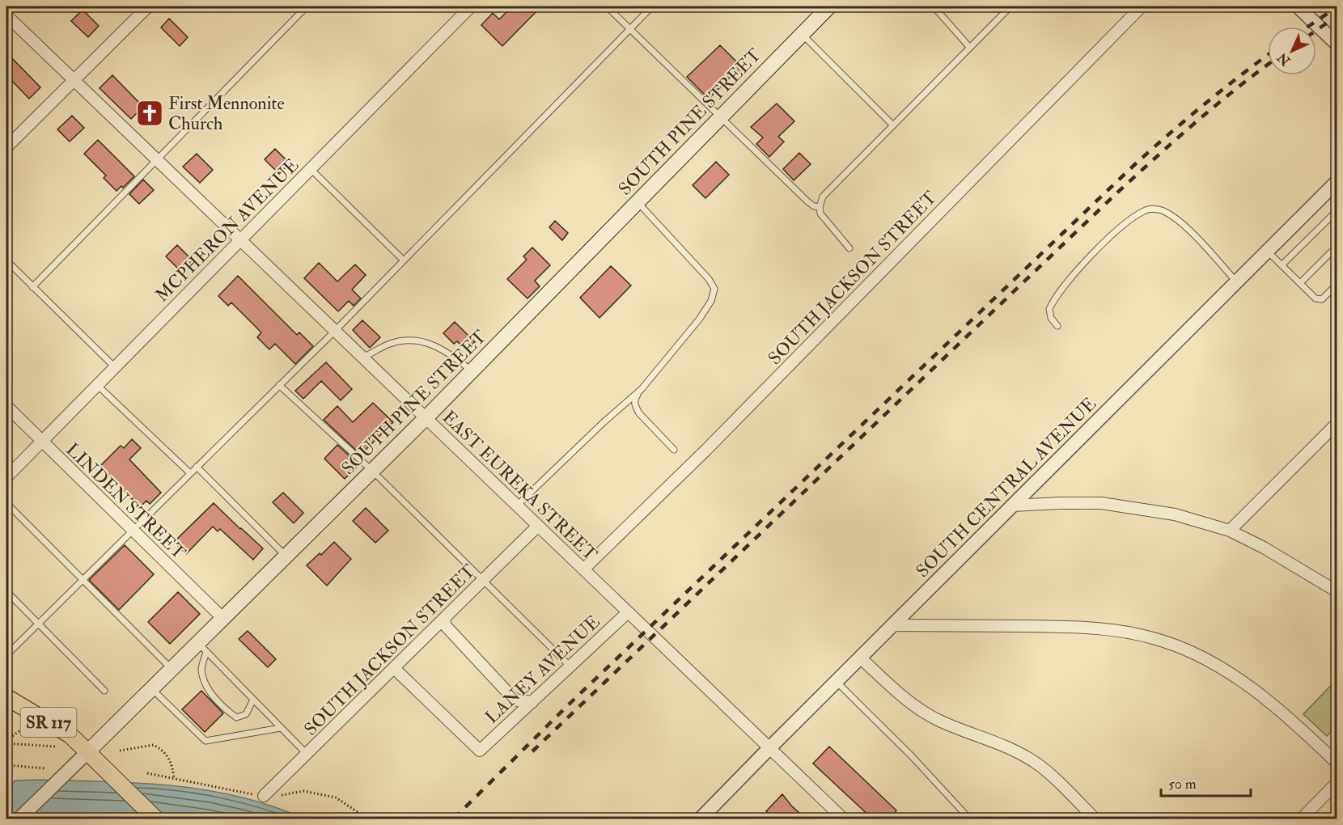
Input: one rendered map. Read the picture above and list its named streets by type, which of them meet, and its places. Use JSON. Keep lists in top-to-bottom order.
{
  "streets": {
    "main road": ["SOUTH PINE STREET", "SR 117"],
    "street": [
      "MCPHERON AVENUE",
      "SOUTH JACKSON STREET",
      "EAST EUREKA STREET",
      "SOUTH CENTRAL AVENUE",
      "LINDEN STREET",
      "LANEY AVENUE"
    ]
  },
  "crossings": [
    ["SOUTH PINE STREET", "EAST EUREKA STREET"],
    ["SOUTH PINE STREET", "LINDEN STREET"],
    ["SOUTH PINE STREET", "SR 117"],
    ["MCPHERON AVENUE", "EAST EUREKA STREET"],
    ["MCPHERON AVENUE", "LINDEN STREET"],
    ["SOUTH JACKSON STREET", "EAST EUREKA STREET"],
    ["SOUTH JACKSON STREET", "LANEY AVENUE"],
    ["EAST EUREKA STREET", "SOUTH CENTRAL AVENUE"],
    ["EAST EUREKA STREET", "LANEY AVENUE"]
  ],
  "places": {
    "church": ["First Mennonite Church"]
  },
  "scale_bar": "50 m",
  "north": "bottom left"
}
